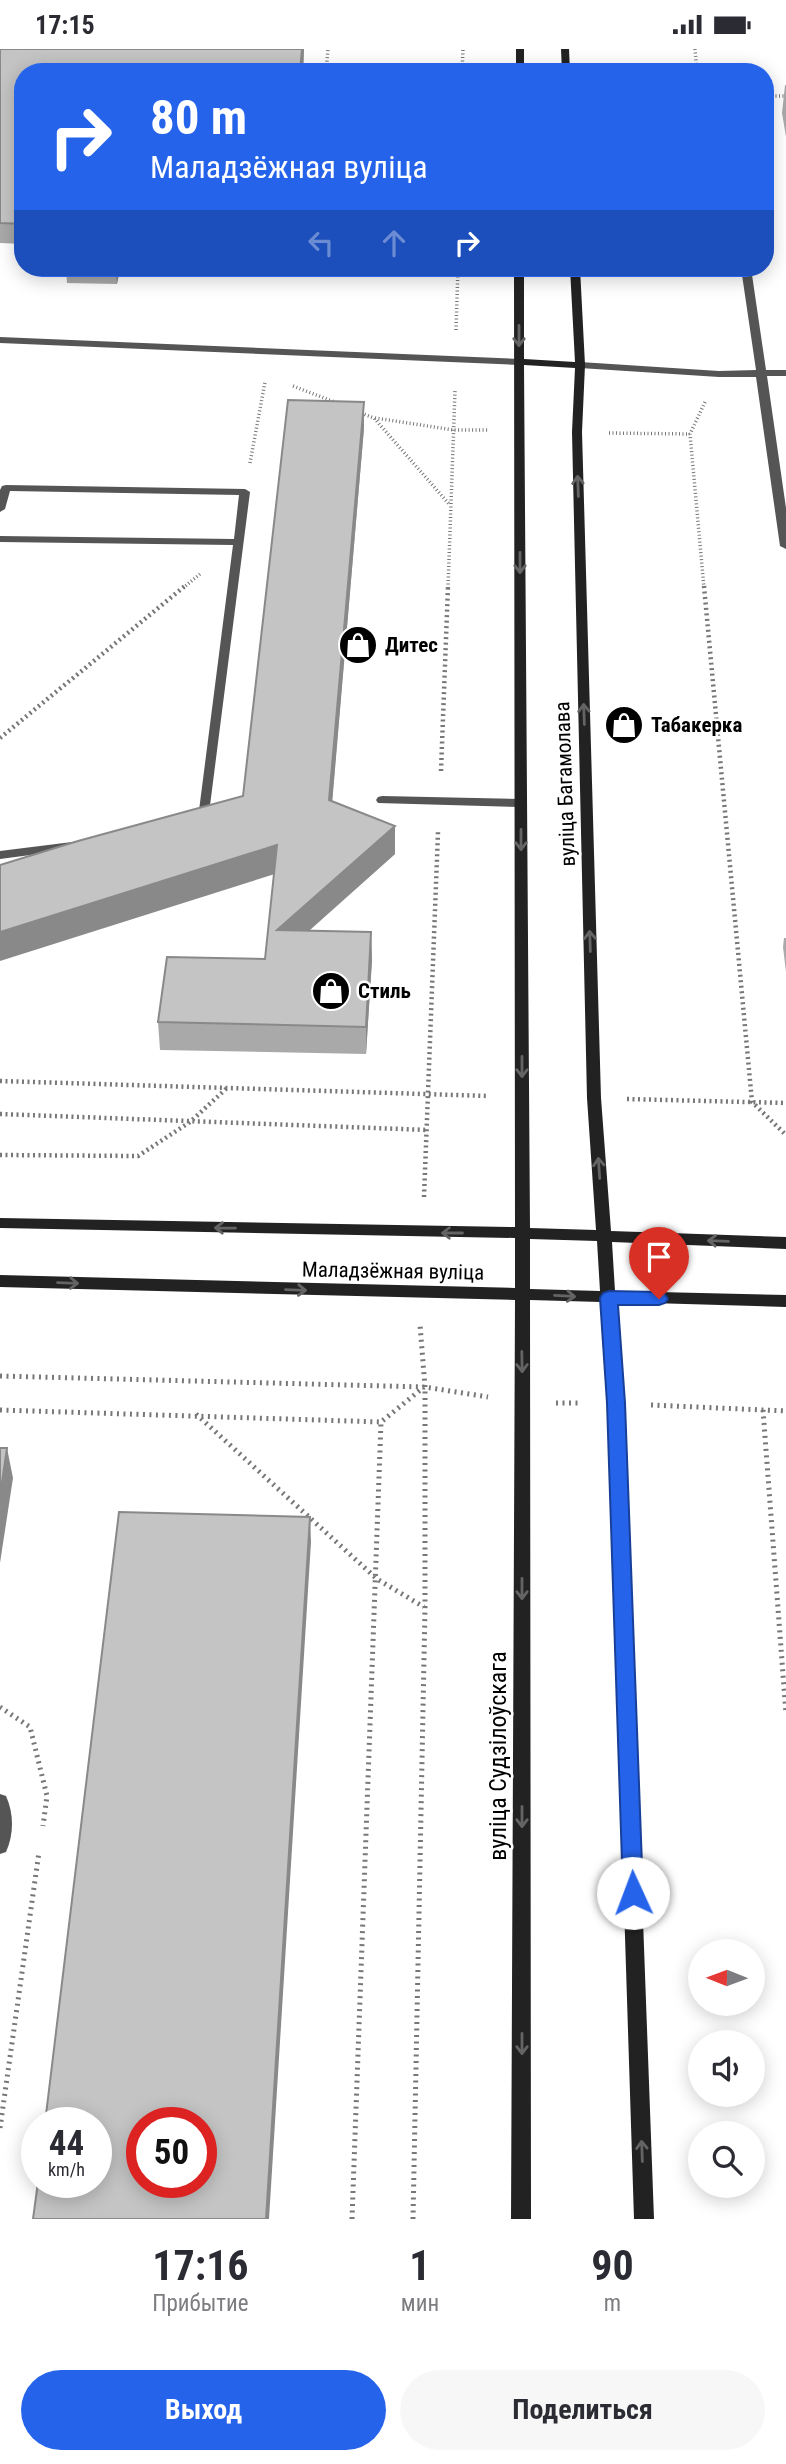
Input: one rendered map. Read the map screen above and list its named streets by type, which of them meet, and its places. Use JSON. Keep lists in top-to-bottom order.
{
  "streets": {
    "main road": ["вуліца Багамолава", "Маладзёжная вуліца", "вуліца Судзілоўскага"]
  },
  "crossings": [
    ["вуліца Багамолава", "Маладзёжная вуліца"],
    ["вуліца Багамолава", "вуліца Судзілоўскага"],
    ["Маладзёжная вуліца", "вуліца Судзілоўскага"]
  ],
  "places": {
    "shop": ["Дитес", "Табакерка", "Стиль"]
  },
  "north": "left",
  "page": {
    "status": "17:15",
    "turn": ["80 m", "Маладзёжная вуліца"],
    "speed": "44 km/h",
    "limit": "50",
    "eta": [
      "17:16",
      "Прибытие",
      "1",
      "мин",
      "90",
      "m"
    ],
    "buttons": ["Выход", "Поделиться"]
  }
}
